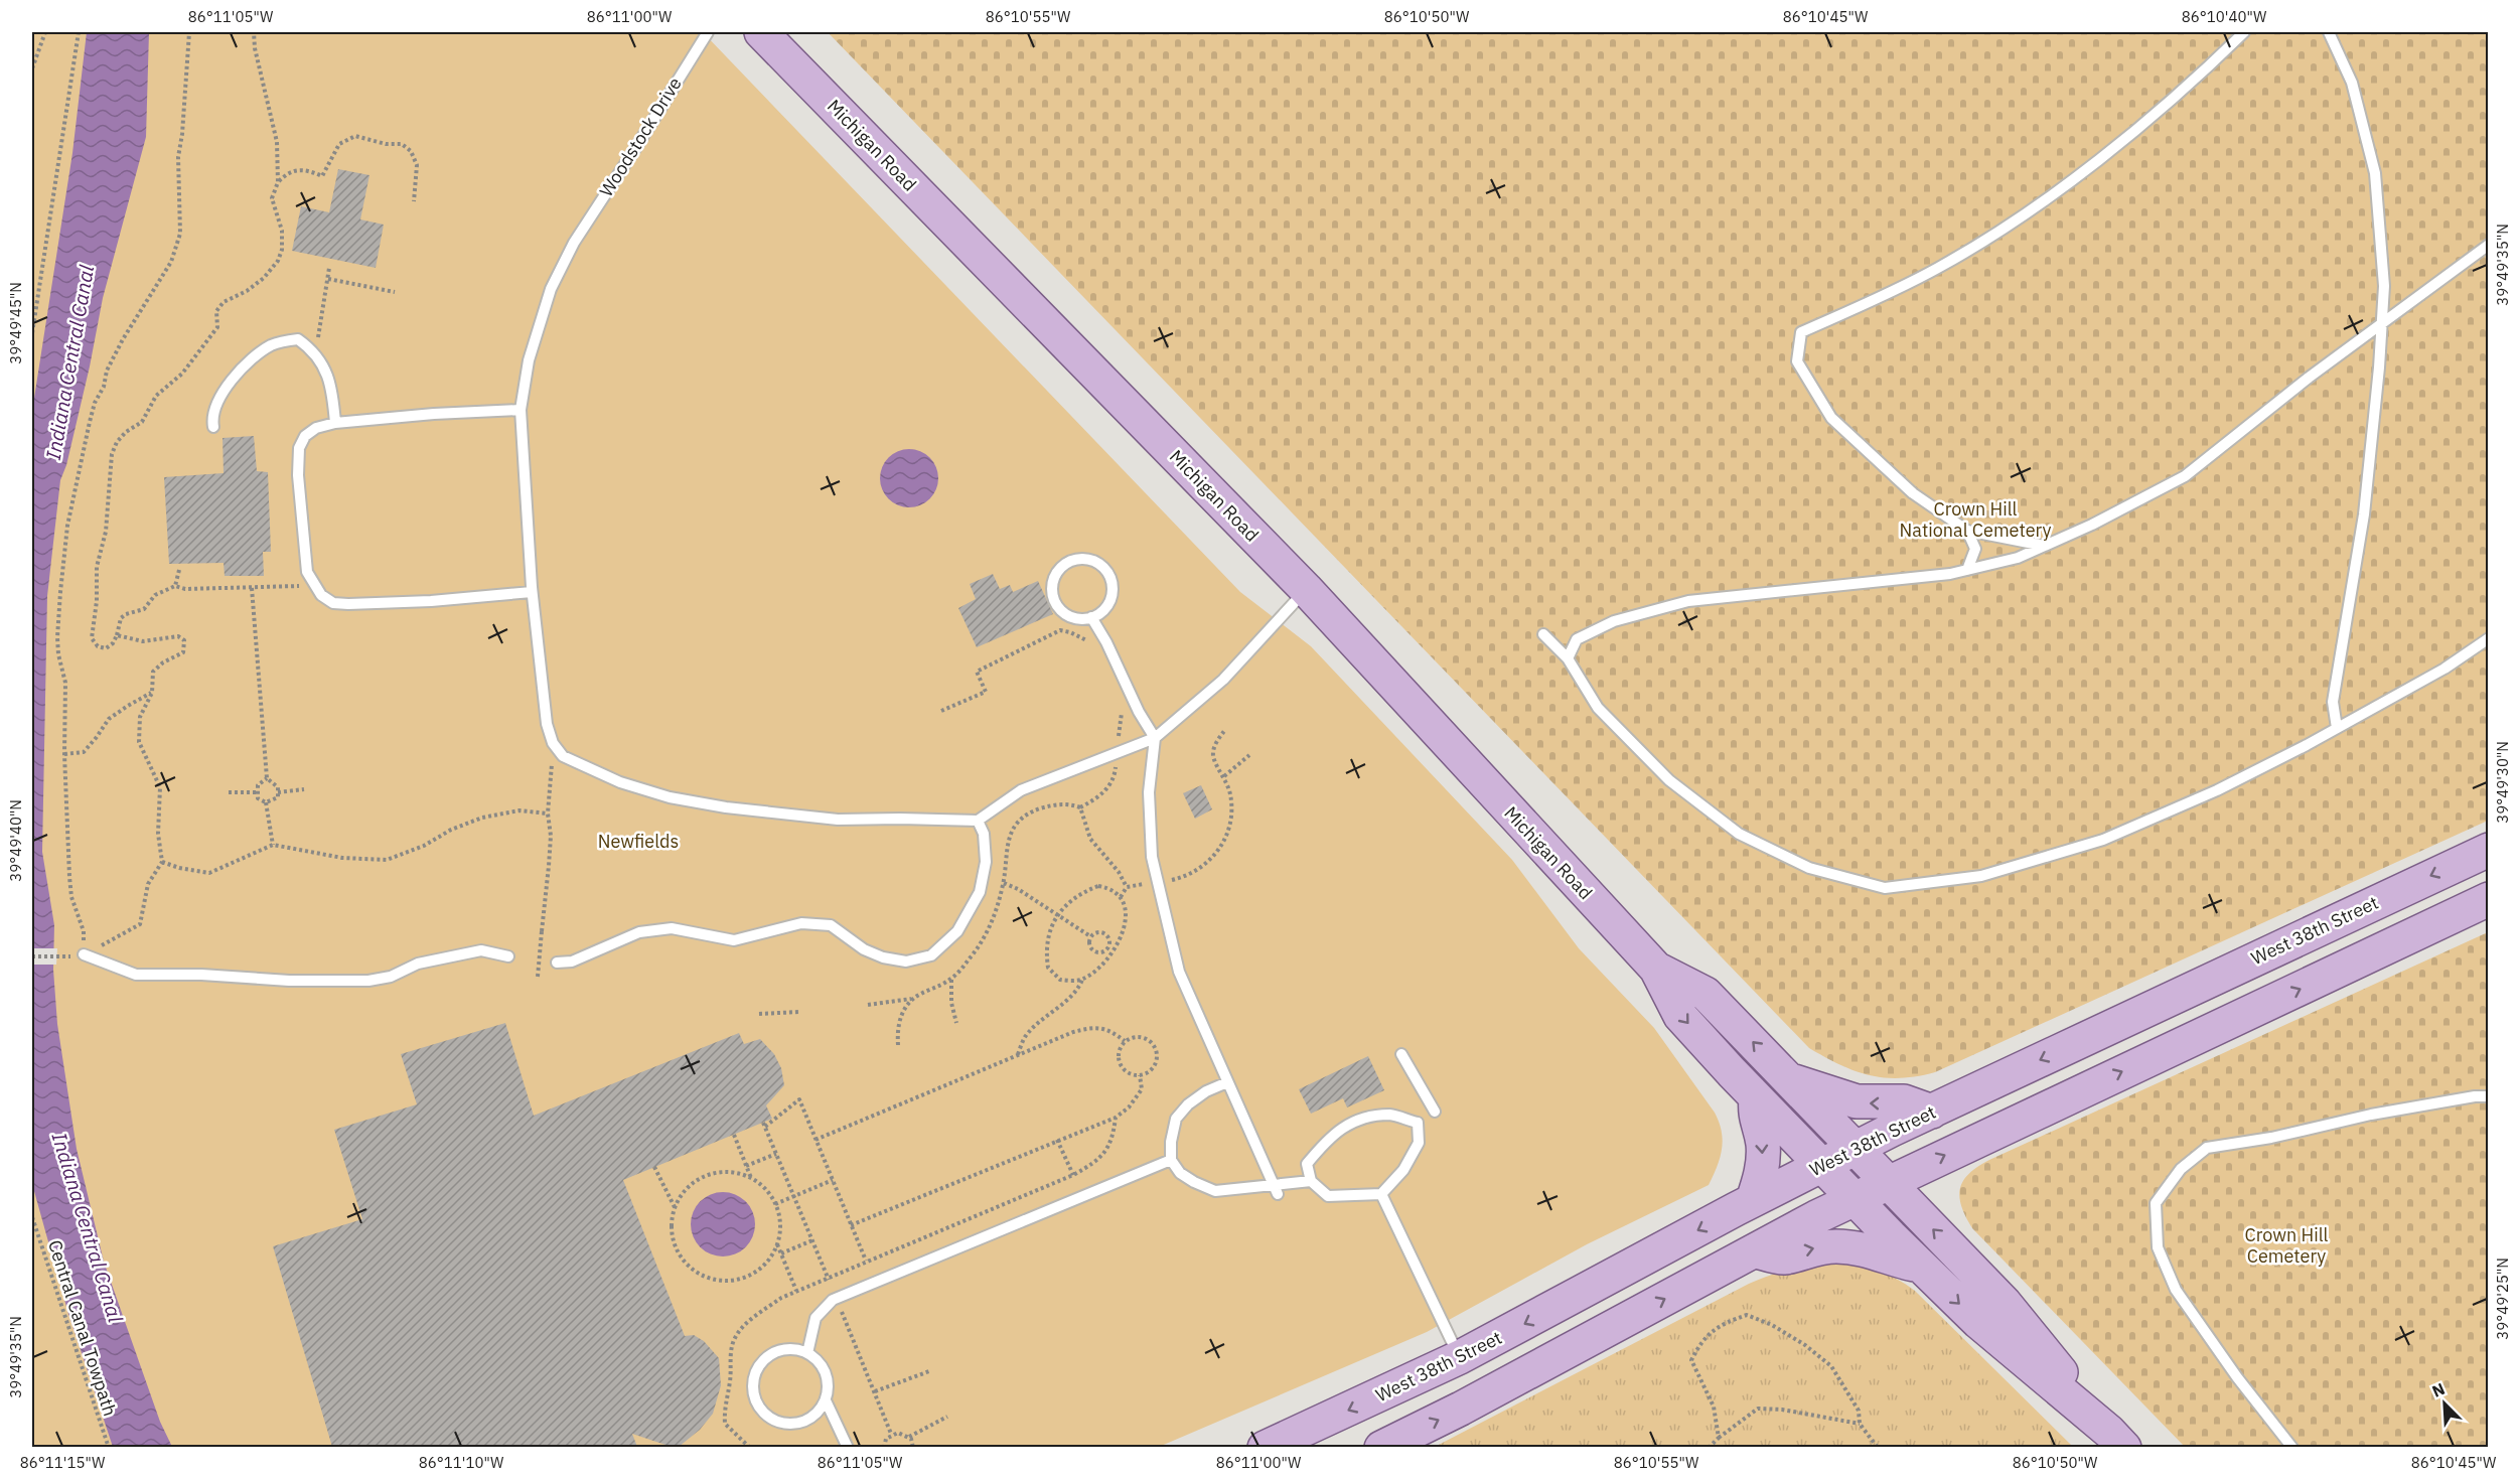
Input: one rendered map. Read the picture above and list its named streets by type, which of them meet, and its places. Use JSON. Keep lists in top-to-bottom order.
{
  "streets": {
    "main road": ["Michigan Road", "West 38th Street"],
    "lane": ["Woodstock Drive"],
    "path": ["Central Canal Towpath"]
  },
  "crossings": [
    ["Michigan Road", "West 38th Street"]
  ],
  "water": ["Indiana Central Canal"],
  "parks": ["Crown Hill National Cemetery", "Newfields", "Crown Hill Cemetery"],
  "north": "top left",
  "coordinates": [
    "86°11'05\"W",
    "86°11'00\"W",
    "86°10'55\"W",
    "86°10'50\"W",
    "86°10'45\"W",
    "86°10'40\"W",
    "39°49'35\"N",
    "39°49'45\"N",
    "39°49'30\"N",
    "39°49'40\"N",
    "39°49'25\"N",
    "86°11'15\"W",
    "86°11'10\"W"
  ]
}
